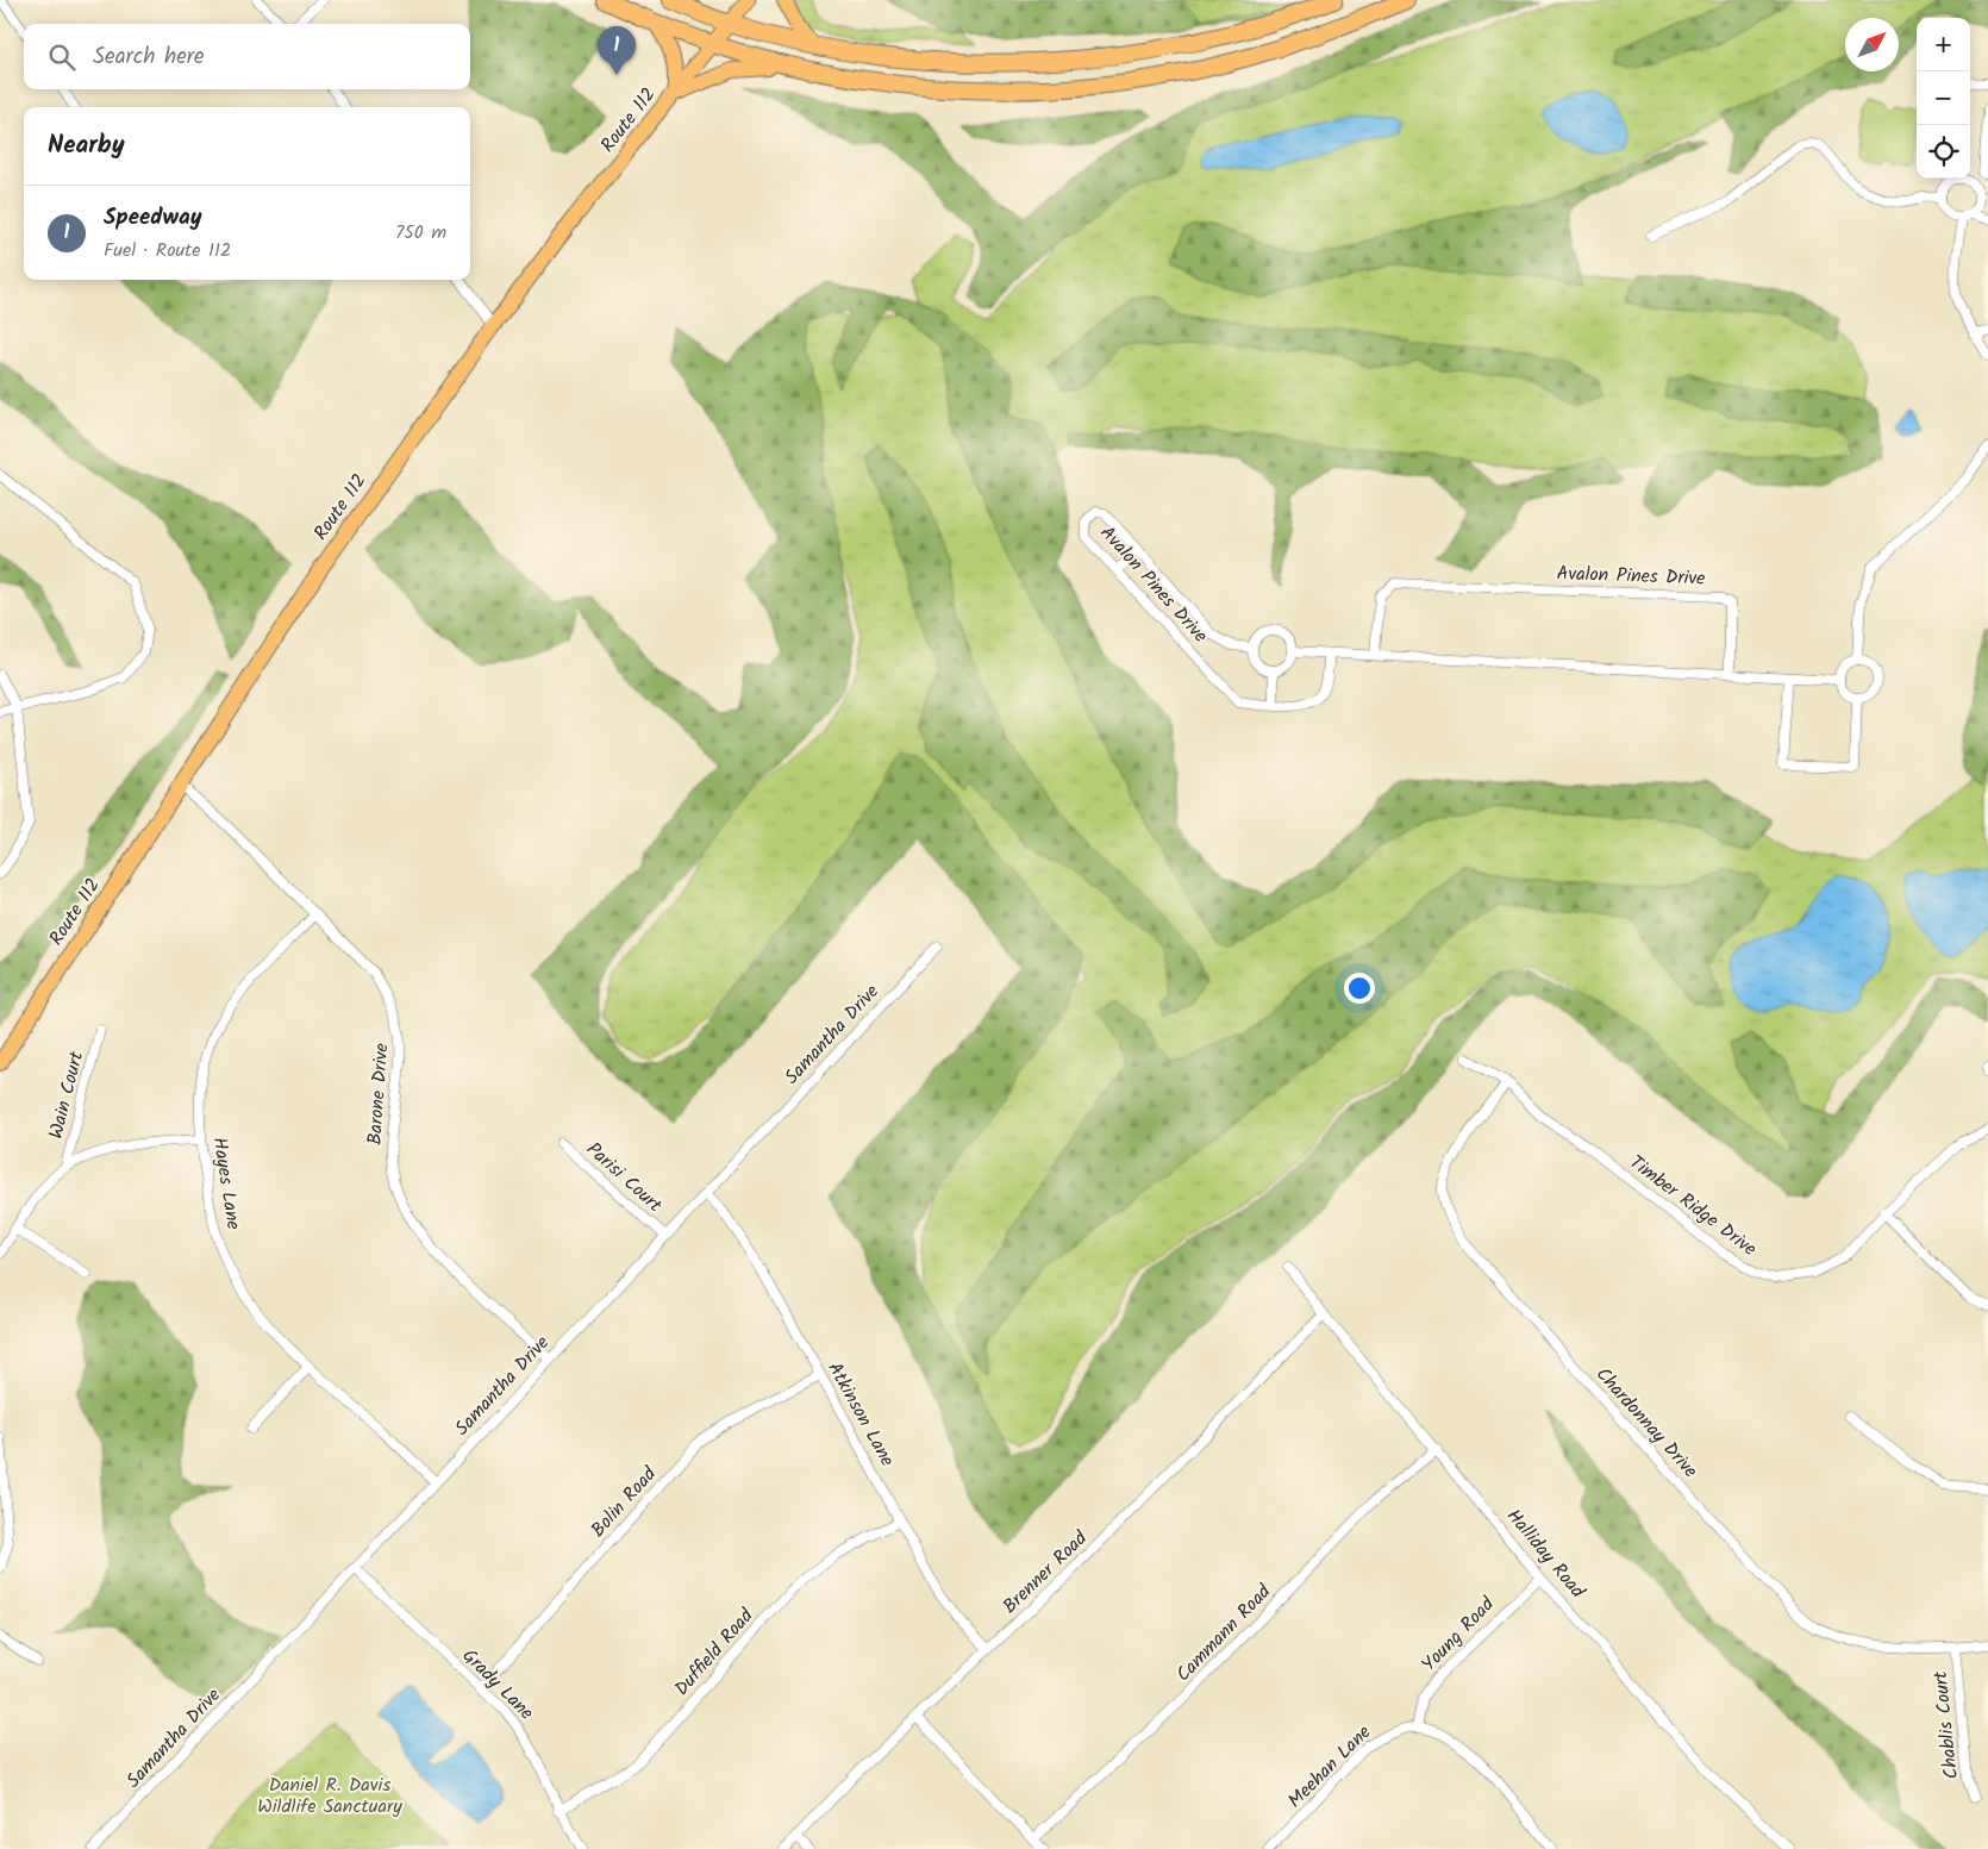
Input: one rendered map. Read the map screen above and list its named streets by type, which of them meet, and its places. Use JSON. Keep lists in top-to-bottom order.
{
  "streets": {
    "main road": ["Route 112"],
    "street": [
      "Avalon Pines Drive",
      "Samantha Drive",
      "Barone Drive",
      "Wain Court",
      "Parisi Court",
      "Hayes Lane",
      "Timber Ridge Drive",
      "Atkinson Lane",
      "Chardonnay Drive",
      "Bolin Road",
      "Halliday Road",
      "Brenner Road",
      "Cammann Road",
      "Young Road",
      "Duffield Road",
      "Grady Lane",
      "Chablis Court",
      "Meehan Lane"
    ]
  },
  "crossings": [
    ["Route 112", "Barone Drive"],
    ["Samantha Drive", "Barone Drive"],
    ["Samantha Drive", "Parisi Court"],
    ["Samantha Drive", "Hayes Lane"],
    ["Samantha Drive", "Atkinson Lane"],
    ["Samantha Drive", "Grady Lane"],
    ["Barone Drive", "Hayes Lane"],
    ["Timber Ridge Drive", "Chardonnay Drive"],
    ["Atkinson Lane", "Bolin Road"],
    ["Atkinson Lane", "Brenner Road"],
    ["Atkinson Lane", "Duffield Road"],
    ["Chardonnay Drive", "Chablis Court"],
    ["Bolin Road", "Grady Lane"],
    ["Halliday Road", "Brenner Road"],
    ["Halliday Road", "Cammann Road"],
    ["Halliday Road", "Young Road"],
    ["Young Road", "Meehan Lane"],
    ["Duffield Road", "Grady Lane"]
  ],
  "parks": ["Daniel R. Davis Wildlife Sanctuary"],
  "north": "top right",
  "page": {
    "map_buttons": ["+", "−"],
    "search": "Search here",
    "pins": "1",
    "heading": "Nearby",
    "list": [
      {
        "mark": "1",
        "name": "Speedway",
        "note": "Fuel · Route 112",
        "value": "750 m"
      }
    ]
  }
}
